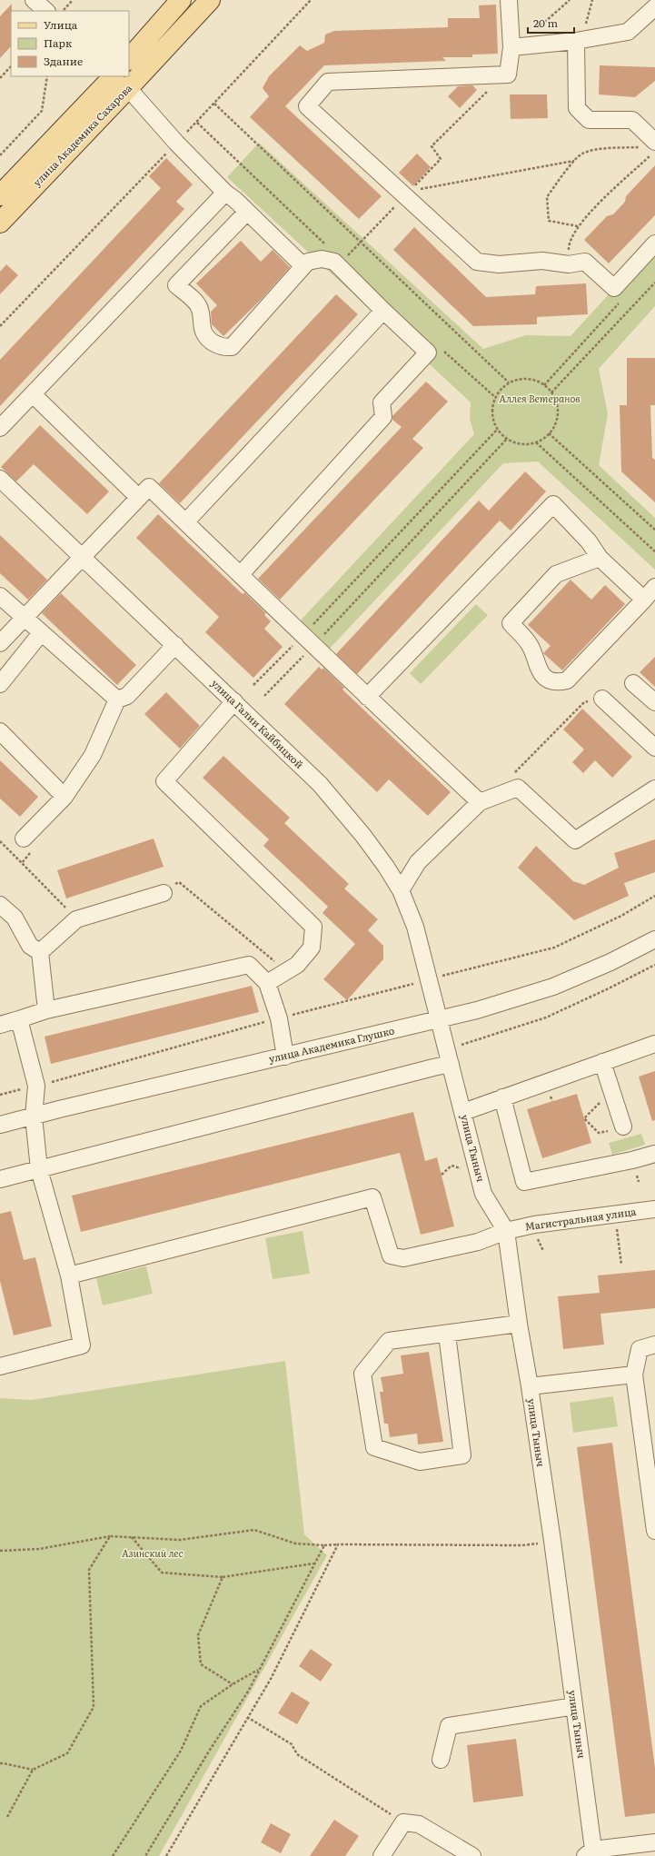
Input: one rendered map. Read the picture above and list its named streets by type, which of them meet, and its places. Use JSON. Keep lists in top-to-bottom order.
{
  "streets": {
    "main road": ["улица Академика Сахарова"],
    "street": [
      "улица Галии Кайбицкой",
      "улица Академика Глушко",
      "улица Тыныч",
      "Магистральная улица"
    ]
  },
  "crossings": [
    ["улица Галии Кайбицкой", "улица Академика Глушко"],
    ["улица Галии Кайбицкой", "улица Тыныч"],
    ["улица Академика Глушко", "улица Тыныч"],
    ["улица Тыныч", "Магистральная улица"]
  ],
  "parks": ["Аллея Ветеранов", "Азинский лес"],
  "legend": ["Улица", "Парк", "Здание"],
  "scale_bar": "20 m"
}
